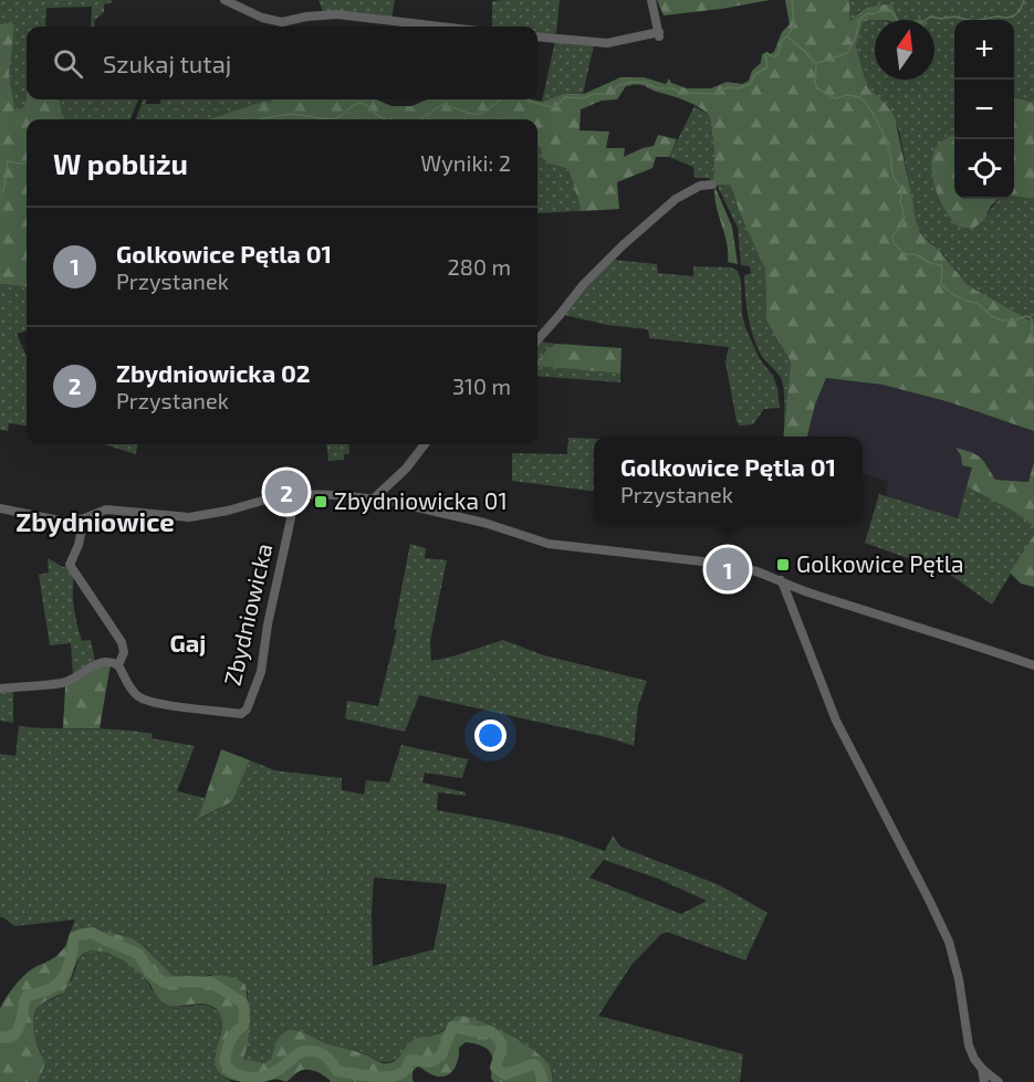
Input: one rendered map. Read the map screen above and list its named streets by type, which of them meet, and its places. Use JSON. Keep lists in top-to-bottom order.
{
  "streets": {
    "street": ["Zbydniowicka"]
  },
  "districts": ["Zbydniowice", "Gaj"],
  "places": {
    "transit": ["Zbydniowicka 01", "Golkowice Pętla"]
  },
  "north": "top",
  "page": {
    "map_buttons": ["+", "−"],
    "search": "Szukaj tutaj",
    "heading": ["W pobliżu", "Wyniki: 2"],
    "list": [
      {
        "mark": "1",
        "name": "Golkowice Pętla 01",
        "note": "Przystanek",
        "value": "280 m"
      },
      {
        "mark": "2",
        "name": "Zbydniowicka 02",
        "note": "Przystanek",
        "value": "310 m"
      }
    ],
    "popup": ["Golkowice Pętla 01", "Przystanek"],
    "pins": ["2", "1"]
  }
}
